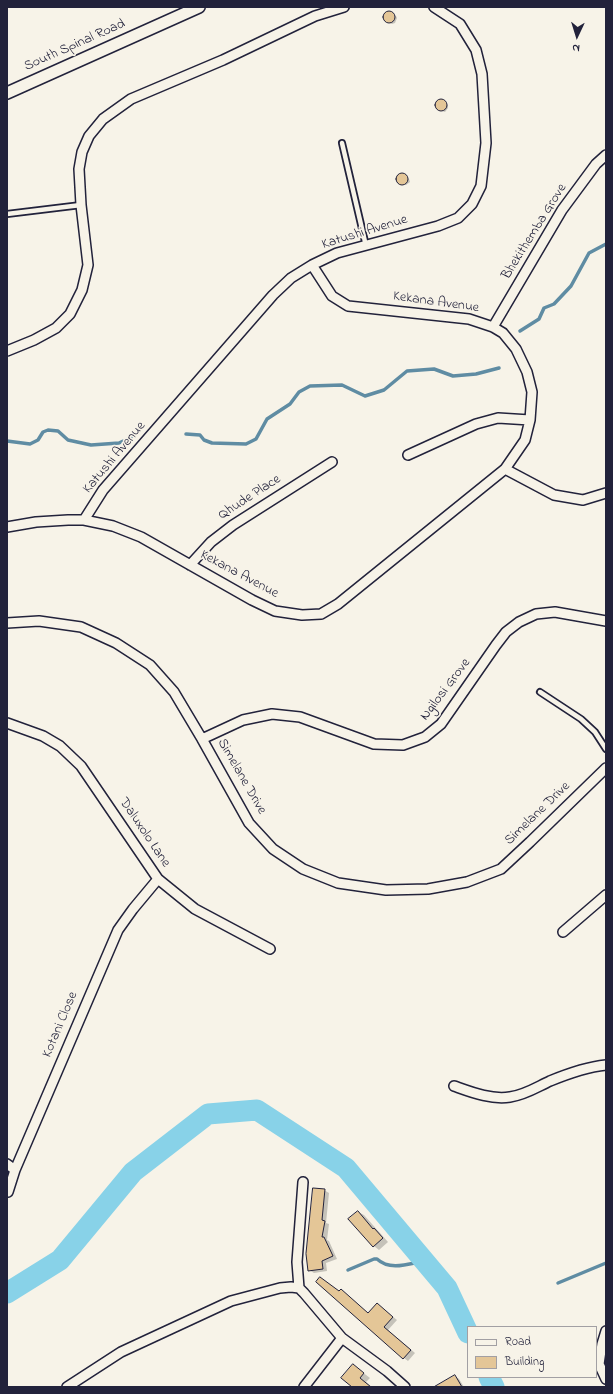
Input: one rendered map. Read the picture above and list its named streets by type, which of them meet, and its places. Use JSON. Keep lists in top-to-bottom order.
{
  "streets": {
    "street": [
      "South Spinal Road",
      "Bhekithemba Grove",
      "Katushi Avenue",
      "Kekana Avenue",
      "Qhude Place",
      "Ngilosi Grove",
      "Simelane Drive",
      "Daluxolo Lane",
      "Kotani Close"
    ]
  },
  "crossings": [
    ["Bhekithemba Grove", "Kekana Avenue"],
    ["Katushi Avenue", "Kekana Avenue"],
    ["Kekana Avenue", "Qhude Place"],
    ["Ngilosi Grove", "Simelane Drive"],
    ["Daluxolo Lane", "Kotani Close"]
  ],
  "legend": ["Road", "Building"],
  "north": "bottom"
}
